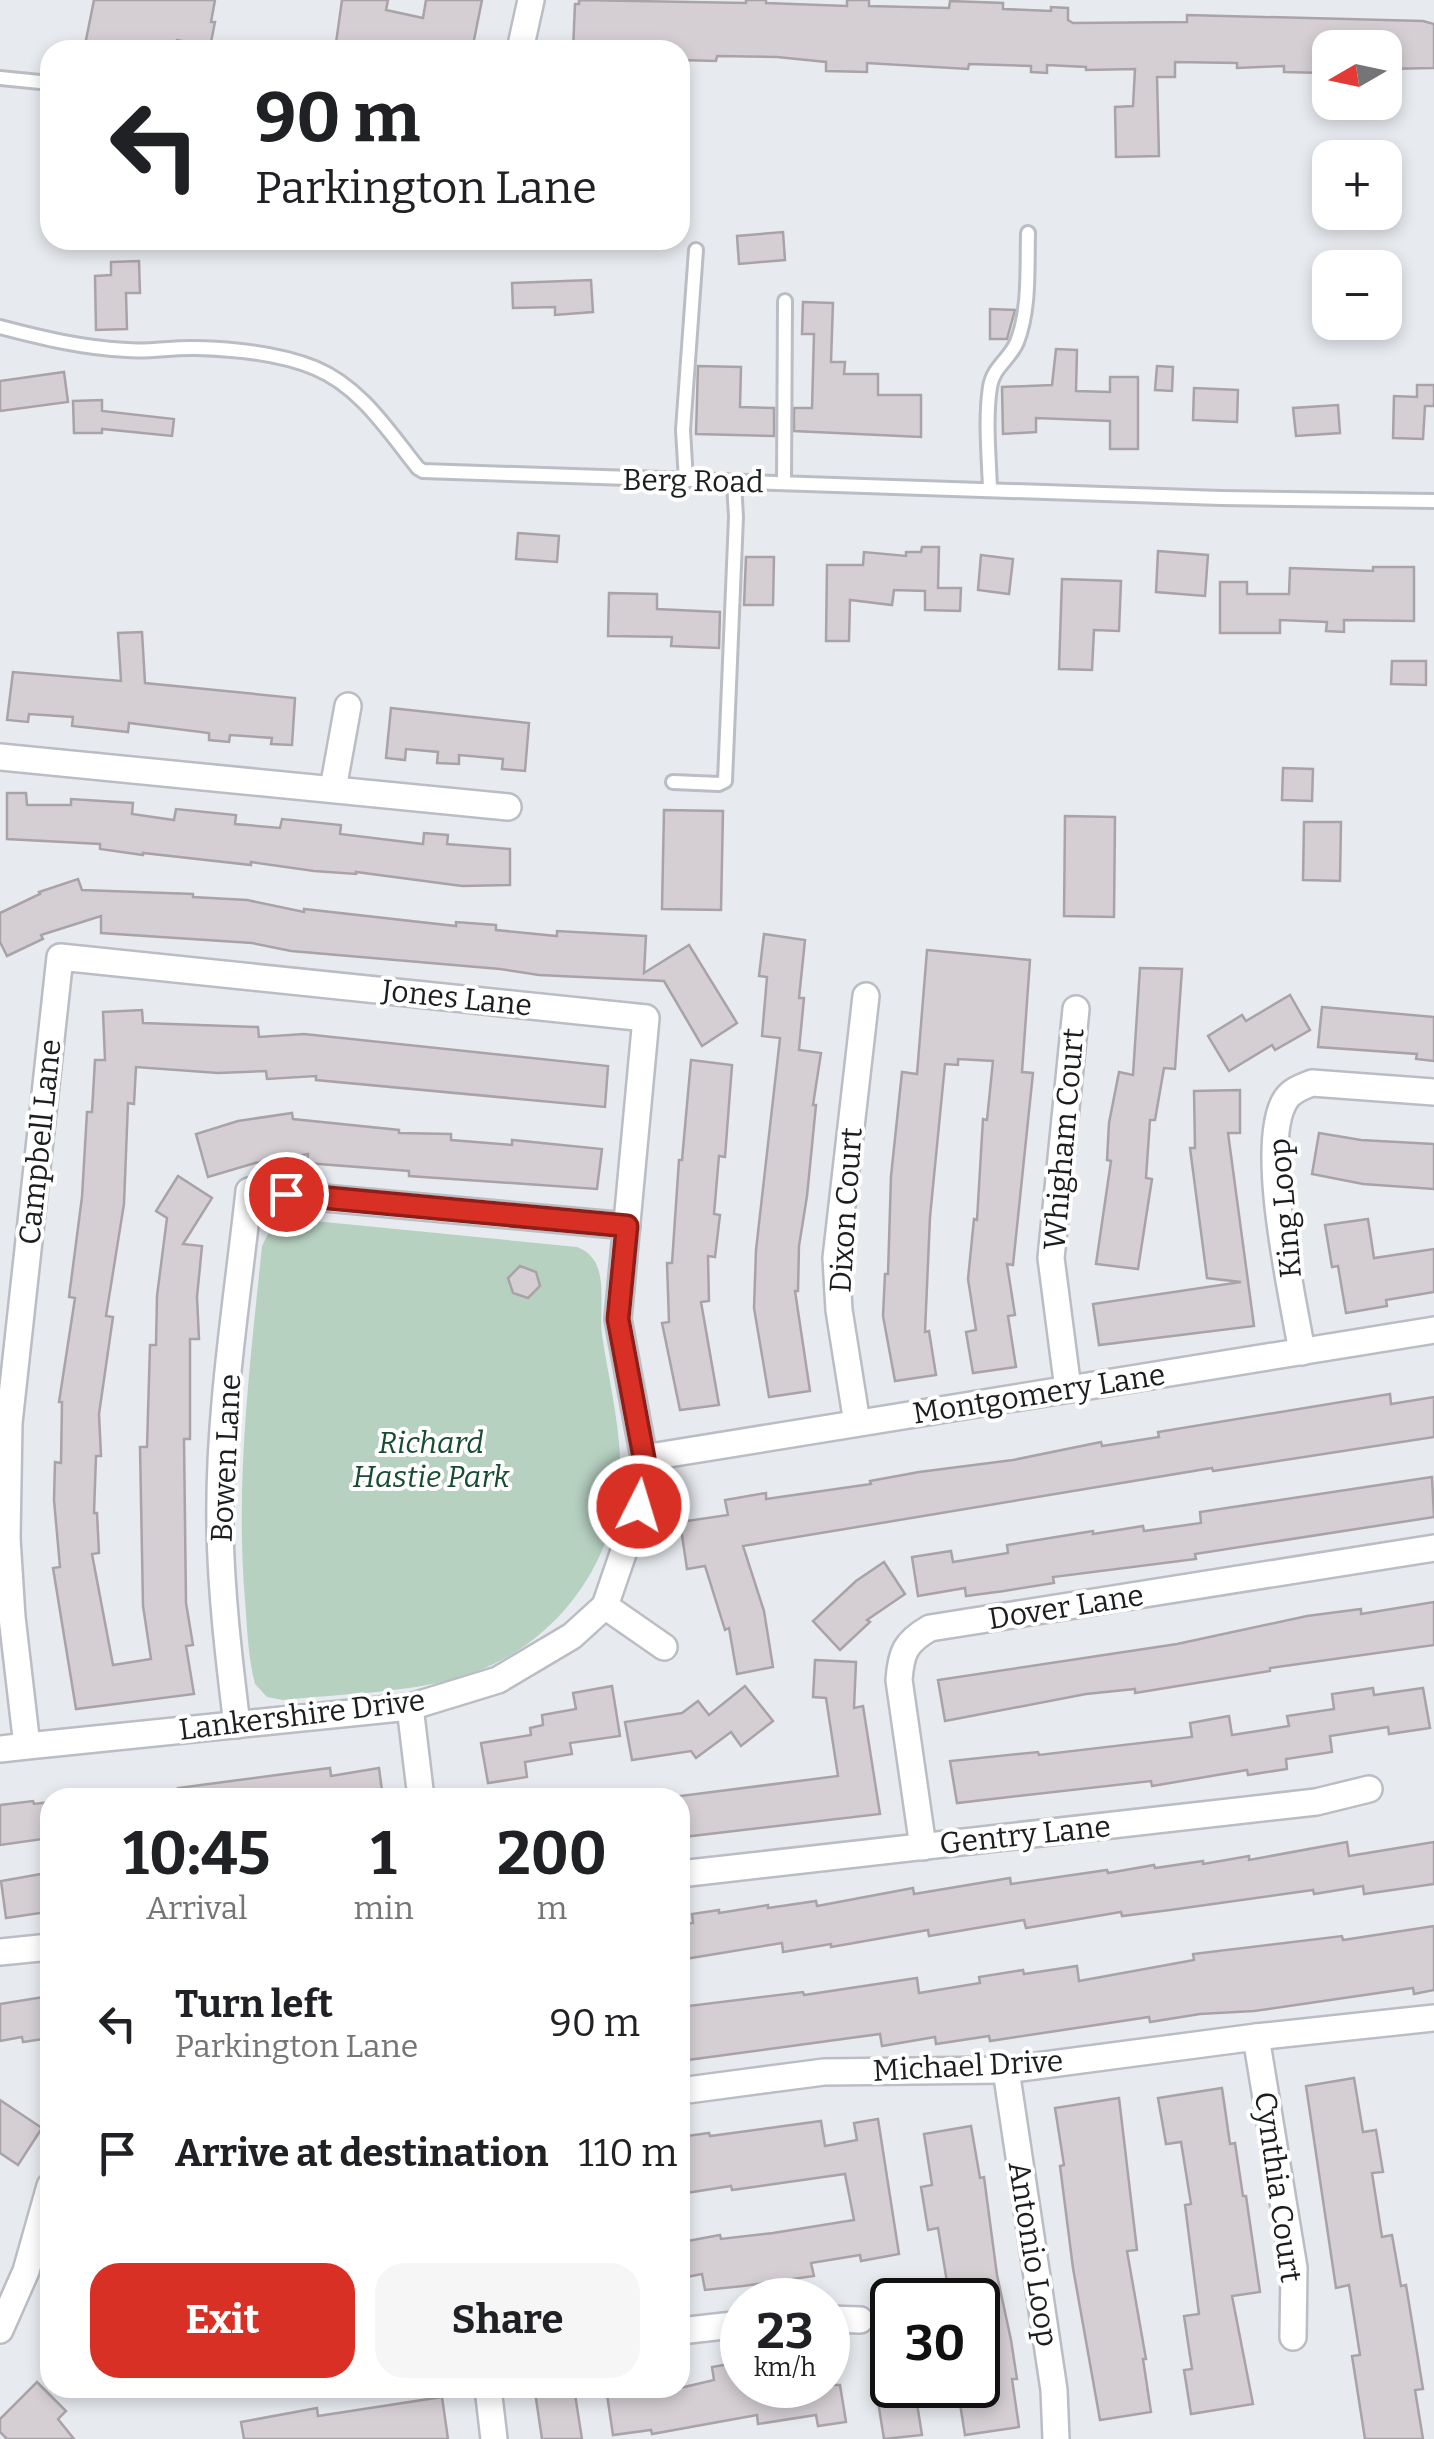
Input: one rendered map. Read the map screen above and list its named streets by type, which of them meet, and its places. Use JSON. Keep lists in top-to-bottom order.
{
  "streets": {
    "street": [
      "Jones Lane",
      "Whigham Court",
      "Campbell Lane",
      "King Loop",
      "Dixon Court",
      "Montgomery Lane",
      "Bowen Lane",
      "Dover Lane",
      "Lankershire Drive",
      "Gentry Lane",
      "Michael Drive",
      "Cynthia Court",
      "Antonio Loop"
    ],
    "lane": ["Berg Road"]
  },
  "crossings": [
    ["Jones Lane", "Campbell Lane"],
    ["Jones Lane", "Bowen Lane"],
    ["Jones Lane", "Lankershire Drive"],
    ["Whigham Court", "Montgomery Lane"],
    ["Campbell Lane", "Lankershire Drive"],
    ["King Loop", "Montgomery Lane"],
    ["Dixon Court", "Montgomery Lane"],
    ["Montgomery Lane", "Lankershire Drive"],
    ["Bowen Lane", "Lankershire Drive"],
    ["Dover Lane", "Gentry Lane"],
    ["Michael Drive", "Cynthia Court"],
    ["Michael Drive", "Antonio Loop"]
  ],
  "parks": ["Richard Hastie Park"],
  "north": "left",
  "page": {
    "map_buttons": ["+", "−"],
    "turn": ["90 m", "Parkington Lane"],
    "eta": [
      "10:45",
      "Arrival",
      "1",
      "min",
      "200",
      "m"
    ],
    "list": [
      {
        "name": "Turn left",
        "note": "Parkington Lane",
        "value": "90 m"
      },
      {
        "name": "Arrive at destination",
        "value": "110 m"
      }
    ],
    "buttons": ["Exit", "Share"],
    "speed": "23 km/h",
    "limit": "30"
  }
}
